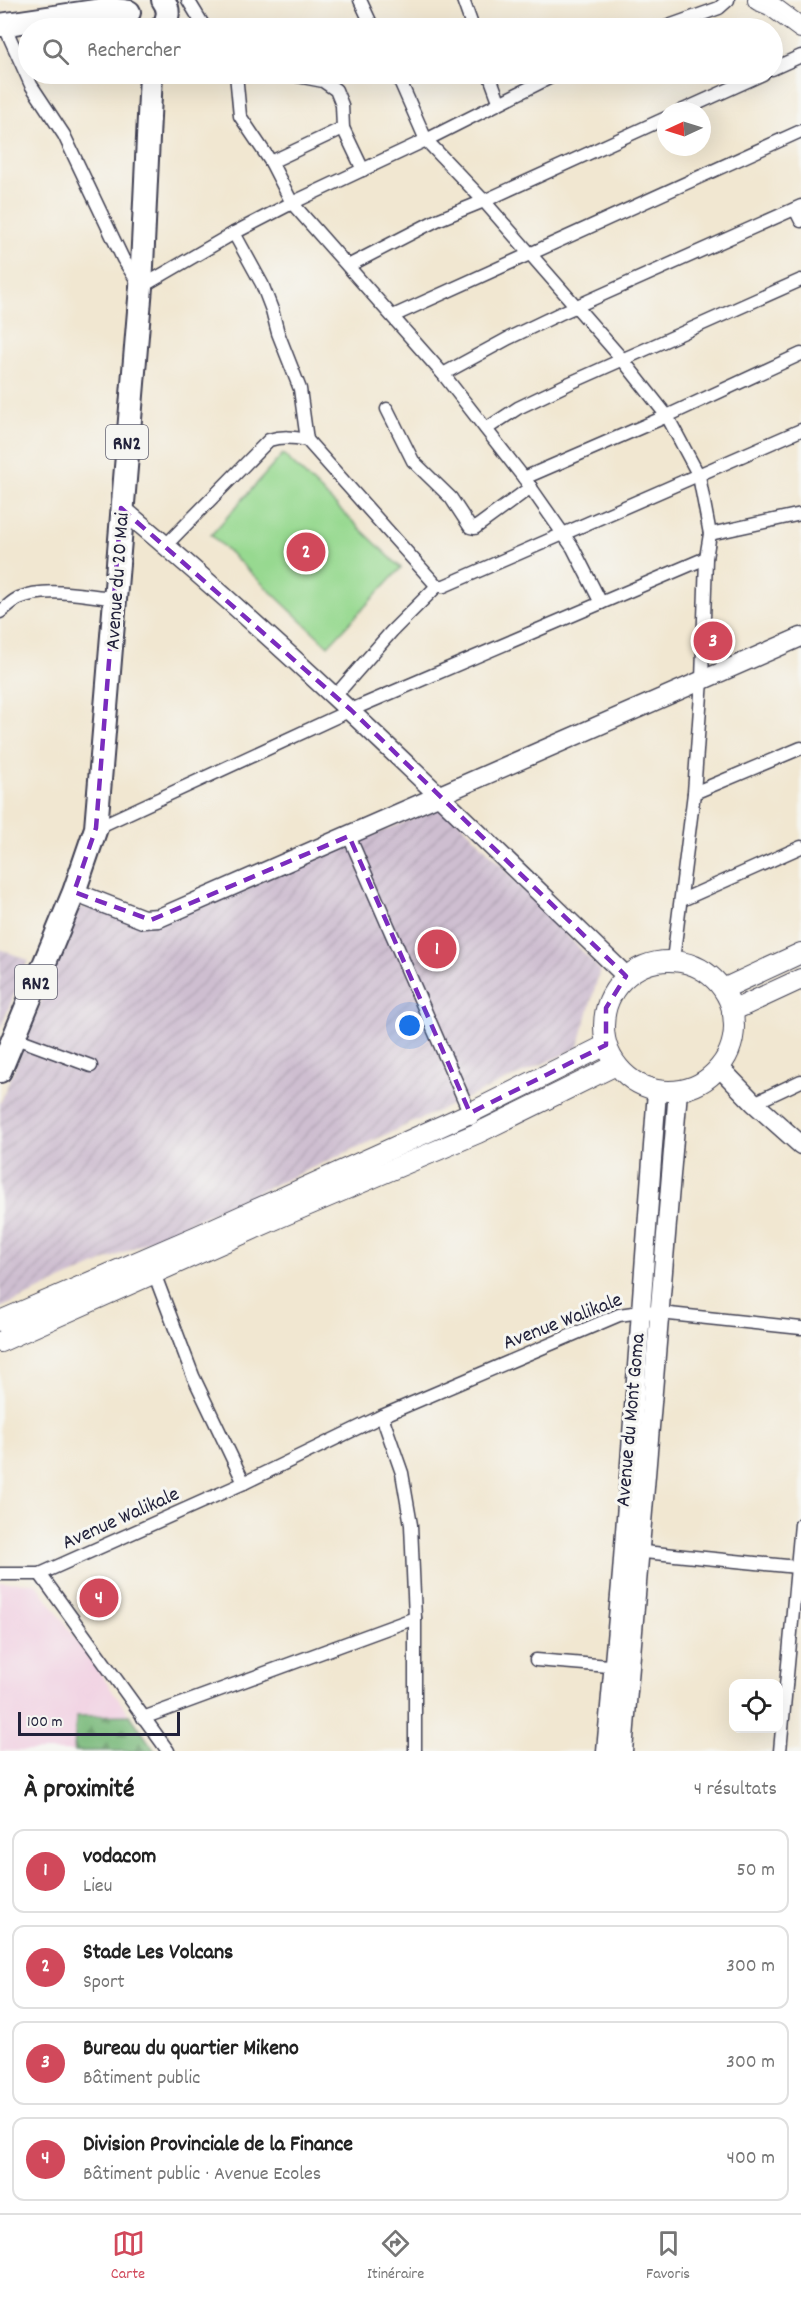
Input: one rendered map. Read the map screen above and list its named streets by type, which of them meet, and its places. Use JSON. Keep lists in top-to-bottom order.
{
  "streets": {
    "highway": ["RN2", "Avenue du 20 Mai"],
    "street": ["Avenue Walikale", "Avenue du Mont Goma"]
  },
  "crossings": [
    ["Avenue Walikale", "Avenue du Mont Goma"]
  ],
  "scale_bar": "100 m",
  "north": "left",
  "page": {
    "search": "Rechercher",
    "pins": [
      "2",
      "3",
      "1",
      "4"
    ],
    "scale": "100 m",
    "heading": ["À proximité", "4 résultats"],
    "list": [
      {
        "mark": "1",
        "name": "vodacom",
        "note": "Lieu",
        "value": "50 m"
      },
      {
        "mark": "2",
        "name": "Stade Les Volcans",
        "note": "Sport",
        "value": "300 m"
      },
      {
        "mark": "3",
        "name": "Bureau du quartier Mikeno",
        "note": "Bâtiment public",
        "value": "300 m"
      },
      {
        "mark": "4",
        "name": "Division Provinciale de la Finance",
        "note": "Bâtiment public · Avenue Ecoles",
        "value": "400 m"
      }
    ],
    "nav": ["Carte", "Itinéraire", "Favoris"]
  }
}
